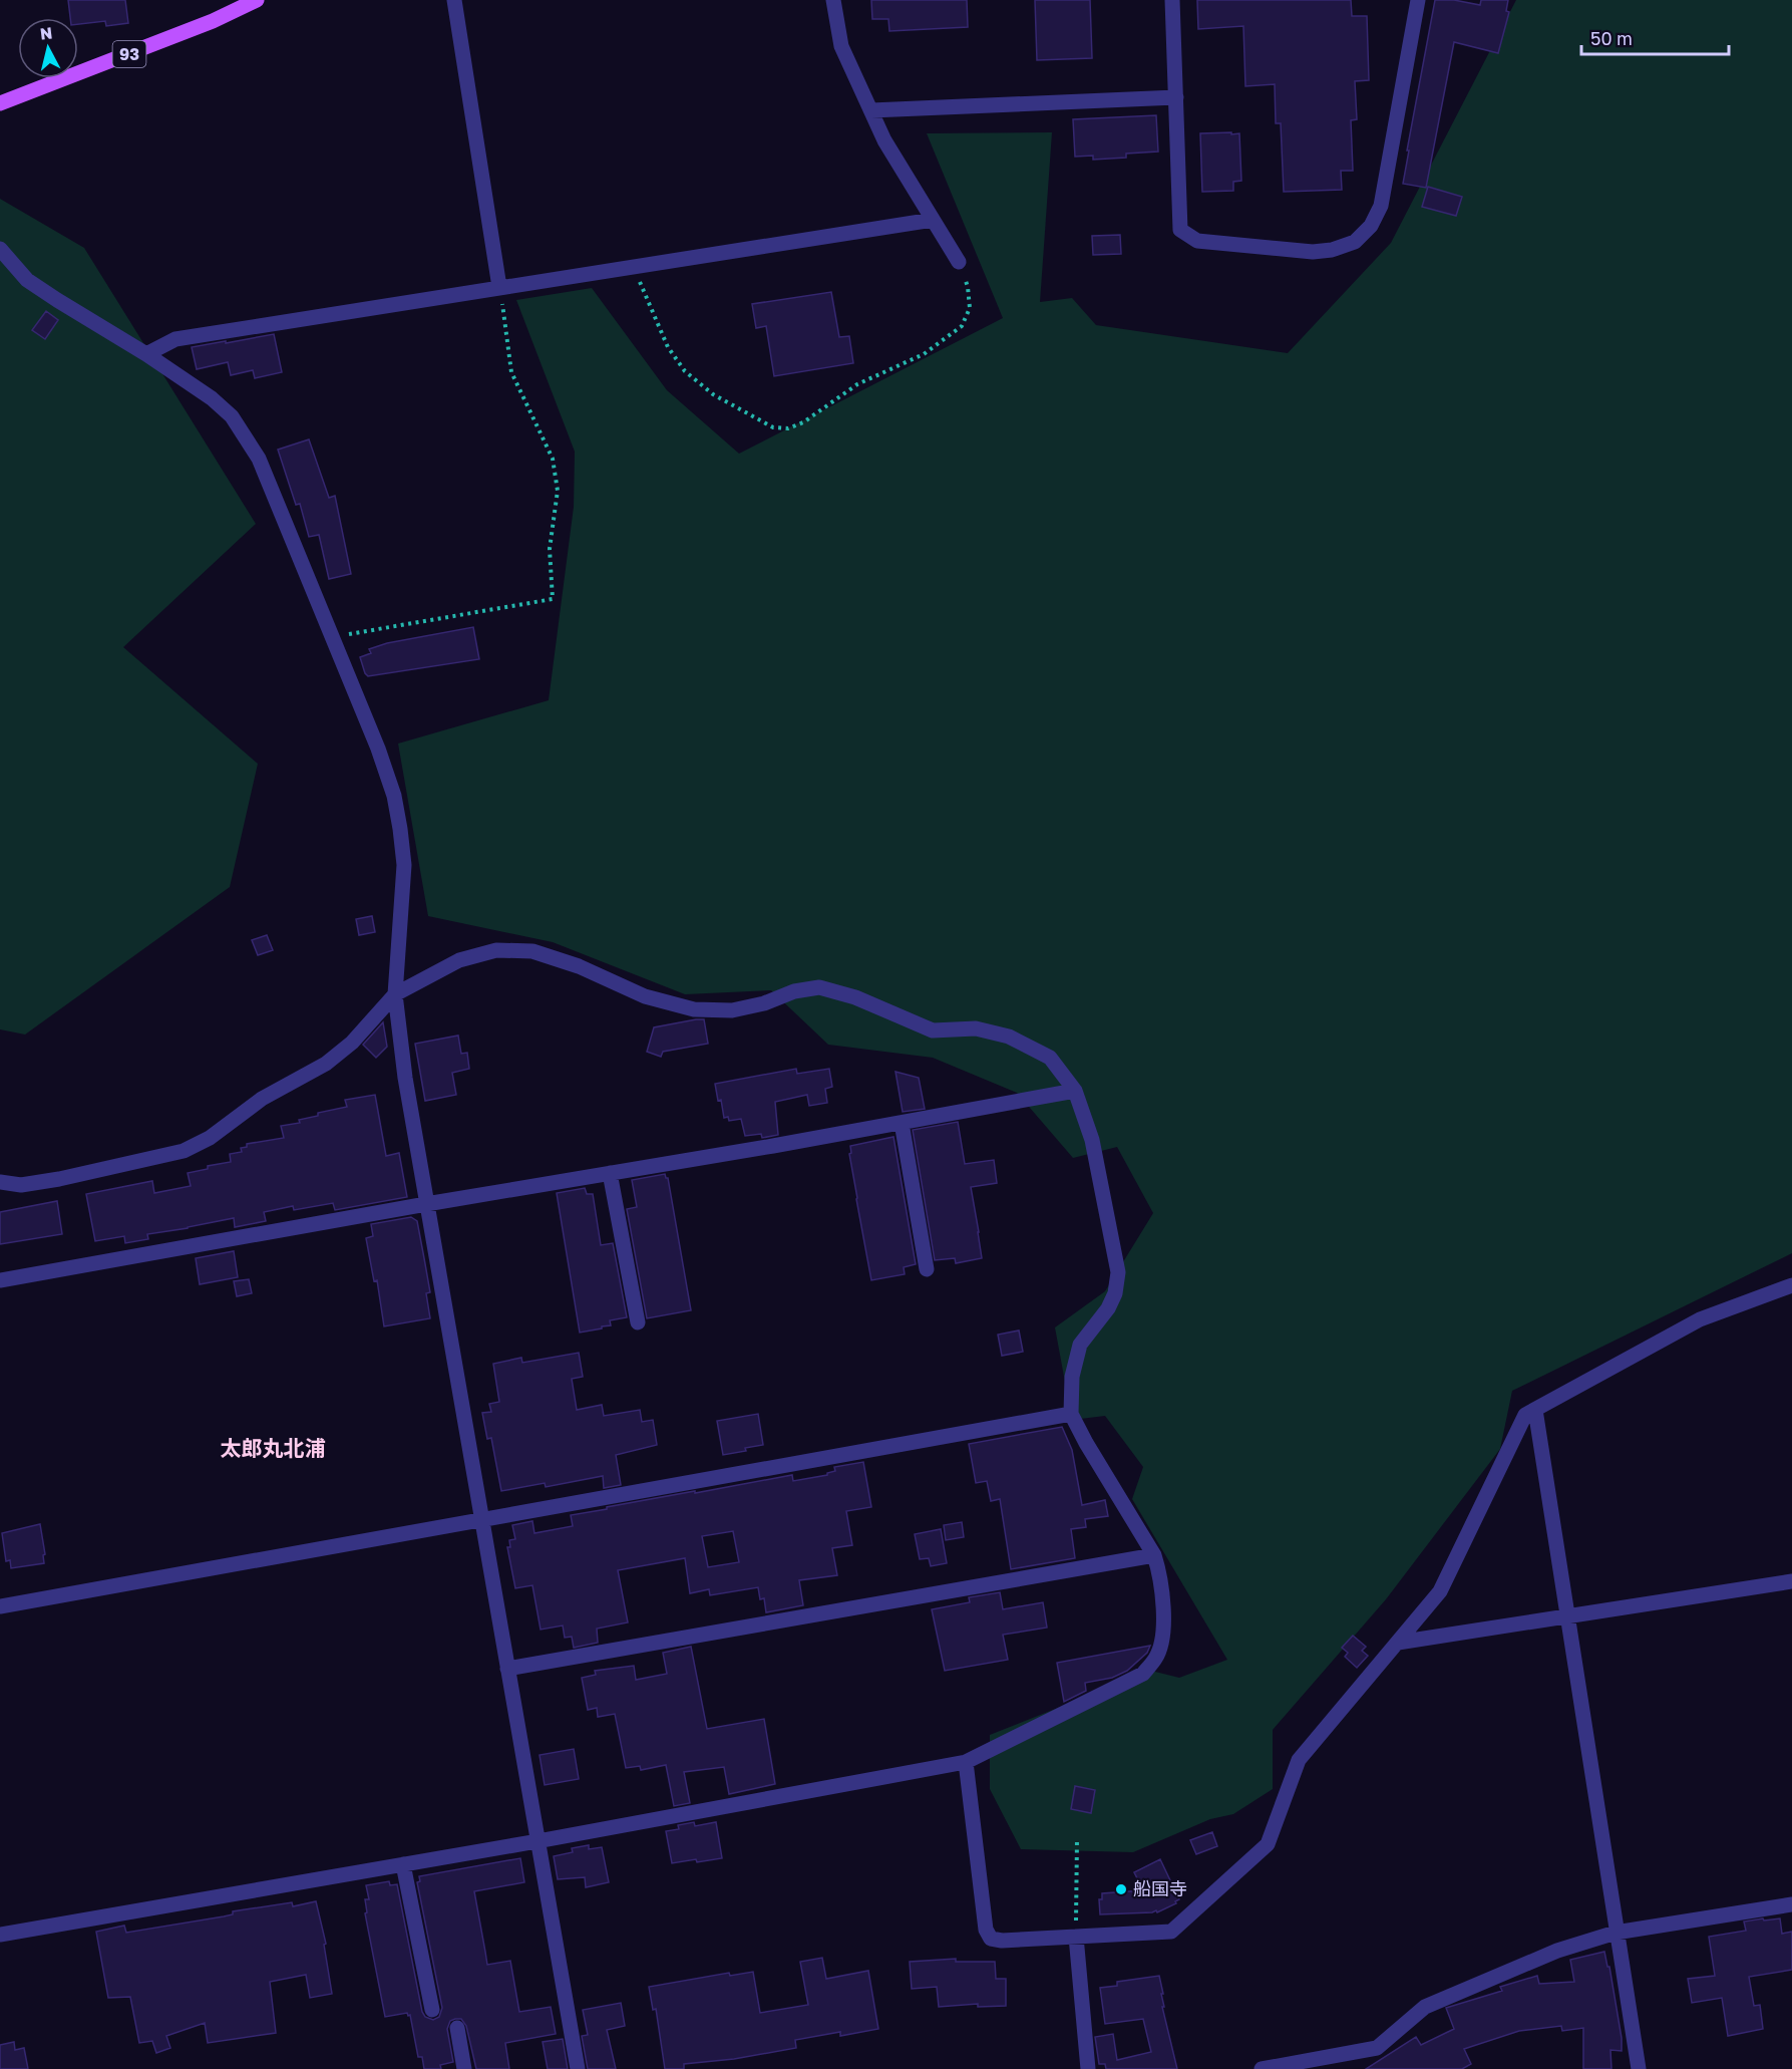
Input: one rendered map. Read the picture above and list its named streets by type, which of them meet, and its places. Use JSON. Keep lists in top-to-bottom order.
{
  "streets": {
    "main road": ["93"]
  },
  "districts": ["太郎丸北浦"],
  "places": ["船国寺"],
  "scale_bar": "50 m",
  "north": "top"
}
